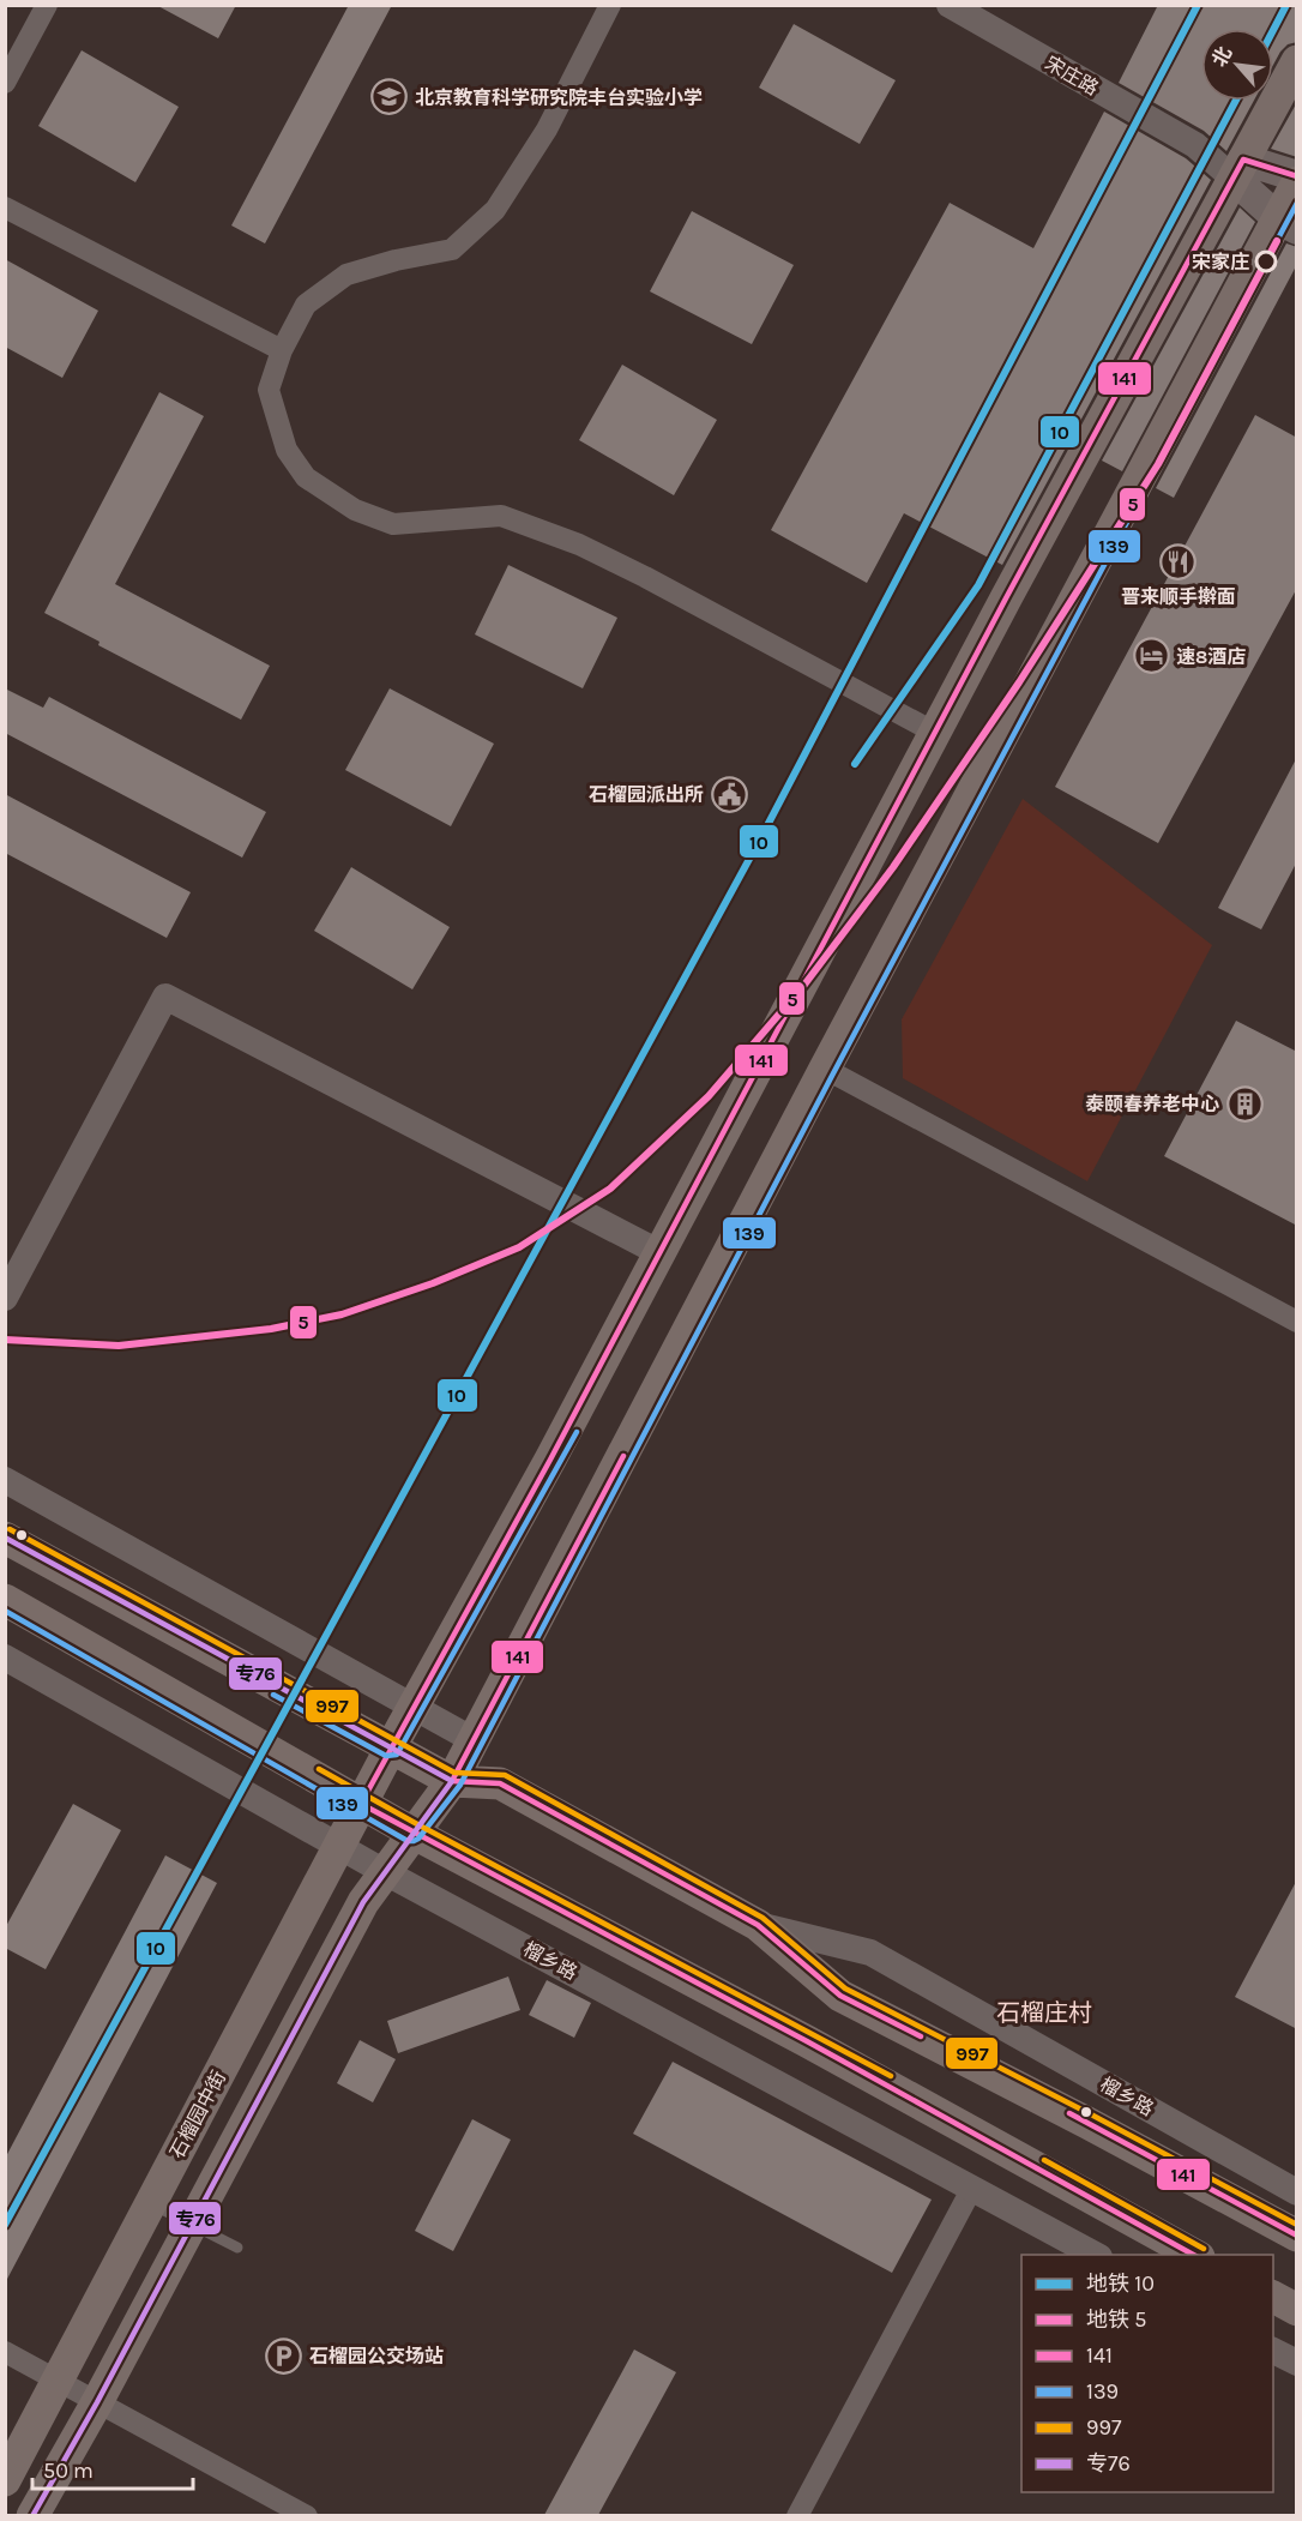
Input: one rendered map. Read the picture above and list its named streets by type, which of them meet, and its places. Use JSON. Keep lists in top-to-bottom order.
{
  "streets": {
    "main road": ["宋庄路", "榴乡路", "石榴园中街"]
  },
  "crossings": [
    ["宋庄路", "石榴园中街"],
    ["榴乡路", "石榴园中街"]
  ],
  "districts": ["石榴庄村"],
  "places": {
    "school or university": ["北京教育科学研究院丰台实验小学"],
    "other": ["宋家庄"],
    "restaurant": ["晋来顺手擀面"],
    "hotel": ["速8酒店"],
    "public building": ["石榴园派出所"],
    "building": ["泰颐春养老中心"],
    "parking": ["石榴园公交场站"]
  },
  "lines": [
    "metro line 10",
    "transit line 141",
    "transit line 139",
    "metro line 5",
    "transit line 997",
    "transit line 专76"
  ],
  "legend": [
    "地铁 10",
    "地铁 5",
    "141",
    "139",
    "997",
    "专76"
  ],
  "scale_bar": "50 m",
  "north": "top left"
}
